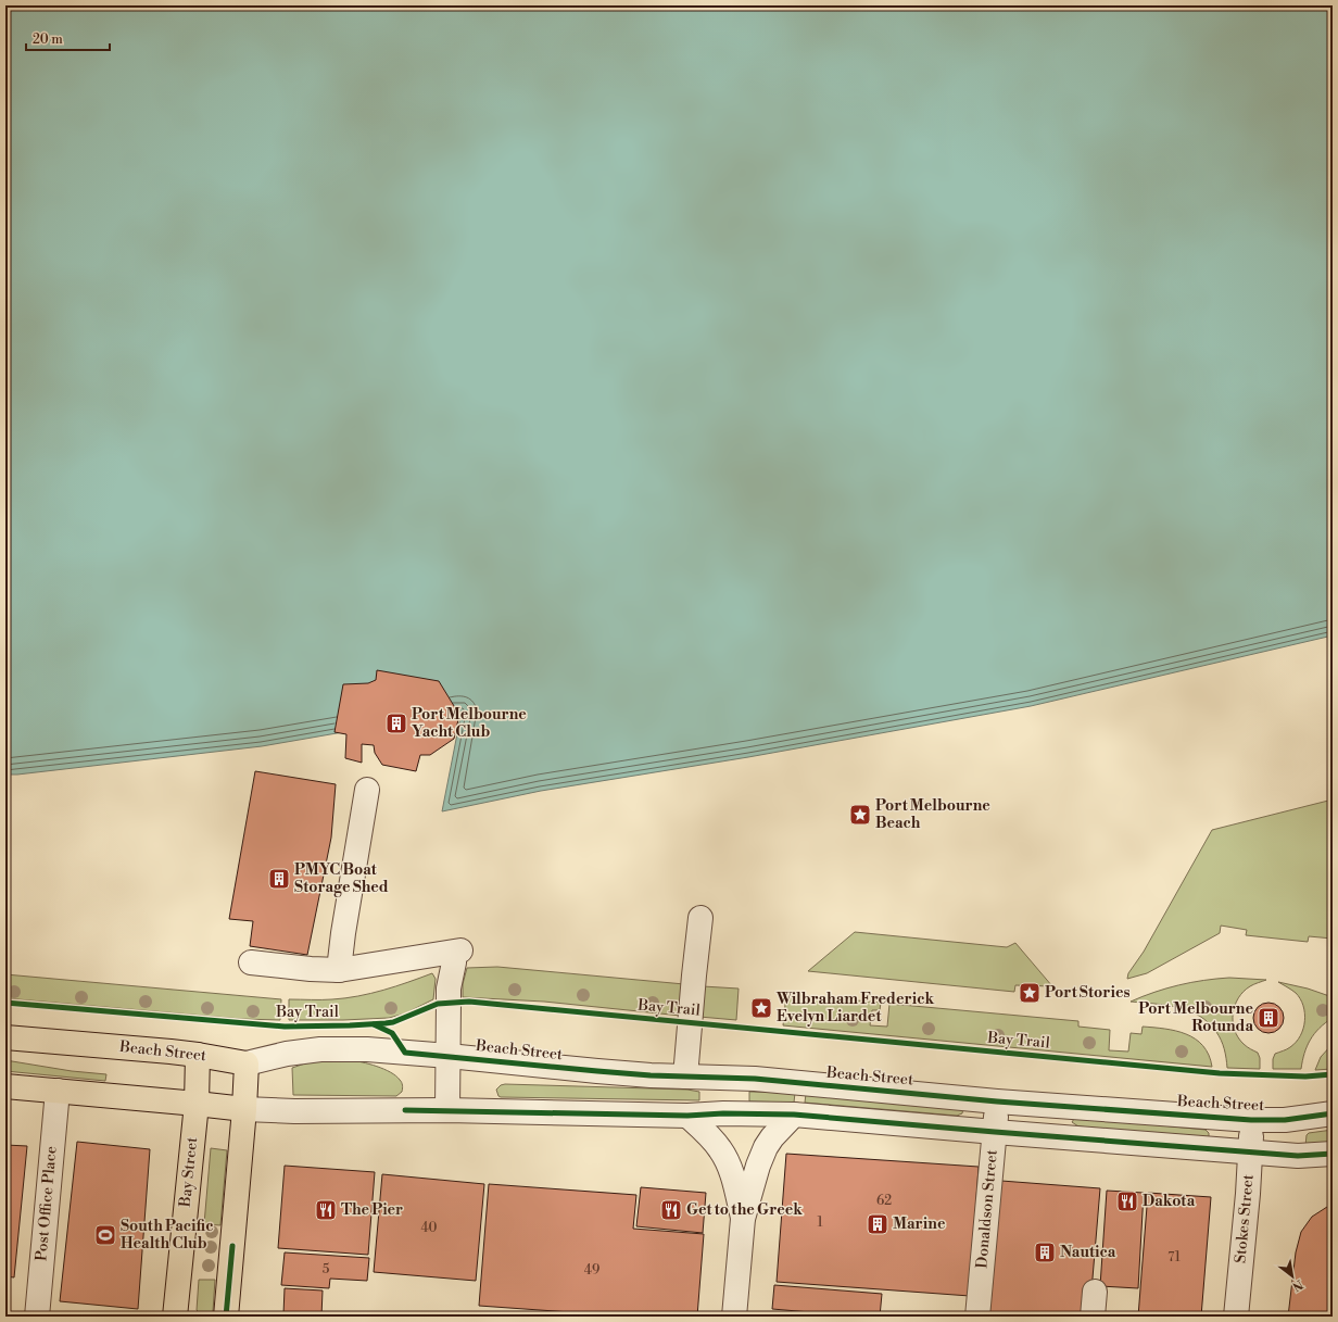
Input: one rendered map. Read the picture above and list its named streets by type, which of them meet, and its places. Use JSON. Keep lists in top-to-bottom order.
{
  "streets": {
    "main road": ["Beach Street", "Bay Street"],
    "street": ["Post Office Place", "Donaldson Street", "Stokes Street"],
    "cycle path": ["Bay Trail"]
  },
  "crossings": [
    ["Beach Street", "Bay Street"],
    ["Beach Street", "Donaldson Street"],
    ["Beach Street", "Stokes Street"]
  ],
  "places": {
    "building": [
      "Port Melbourne Yacht Club",
      "PMYC Boat Storage Shed",
      "Port Melbourne Rotunda",
      "Marine",
      "Nautica"
    ],
    "place": ["Port Melbourne Beach", "Port Stories", "Wilbraham Frederick Evelyn Liardet"],
    "restaurant": ["Dakota", "The Pier", "Get to the Greek"],
    "sports": ["South Pacific Health Club"]
  },
  "house_numbers": [
    "62",
    "1",
    "40",
    "71",
    "5",
    "49"
  ],
  "scale_bar": "20 m",
  "north": "bottom right"
}
